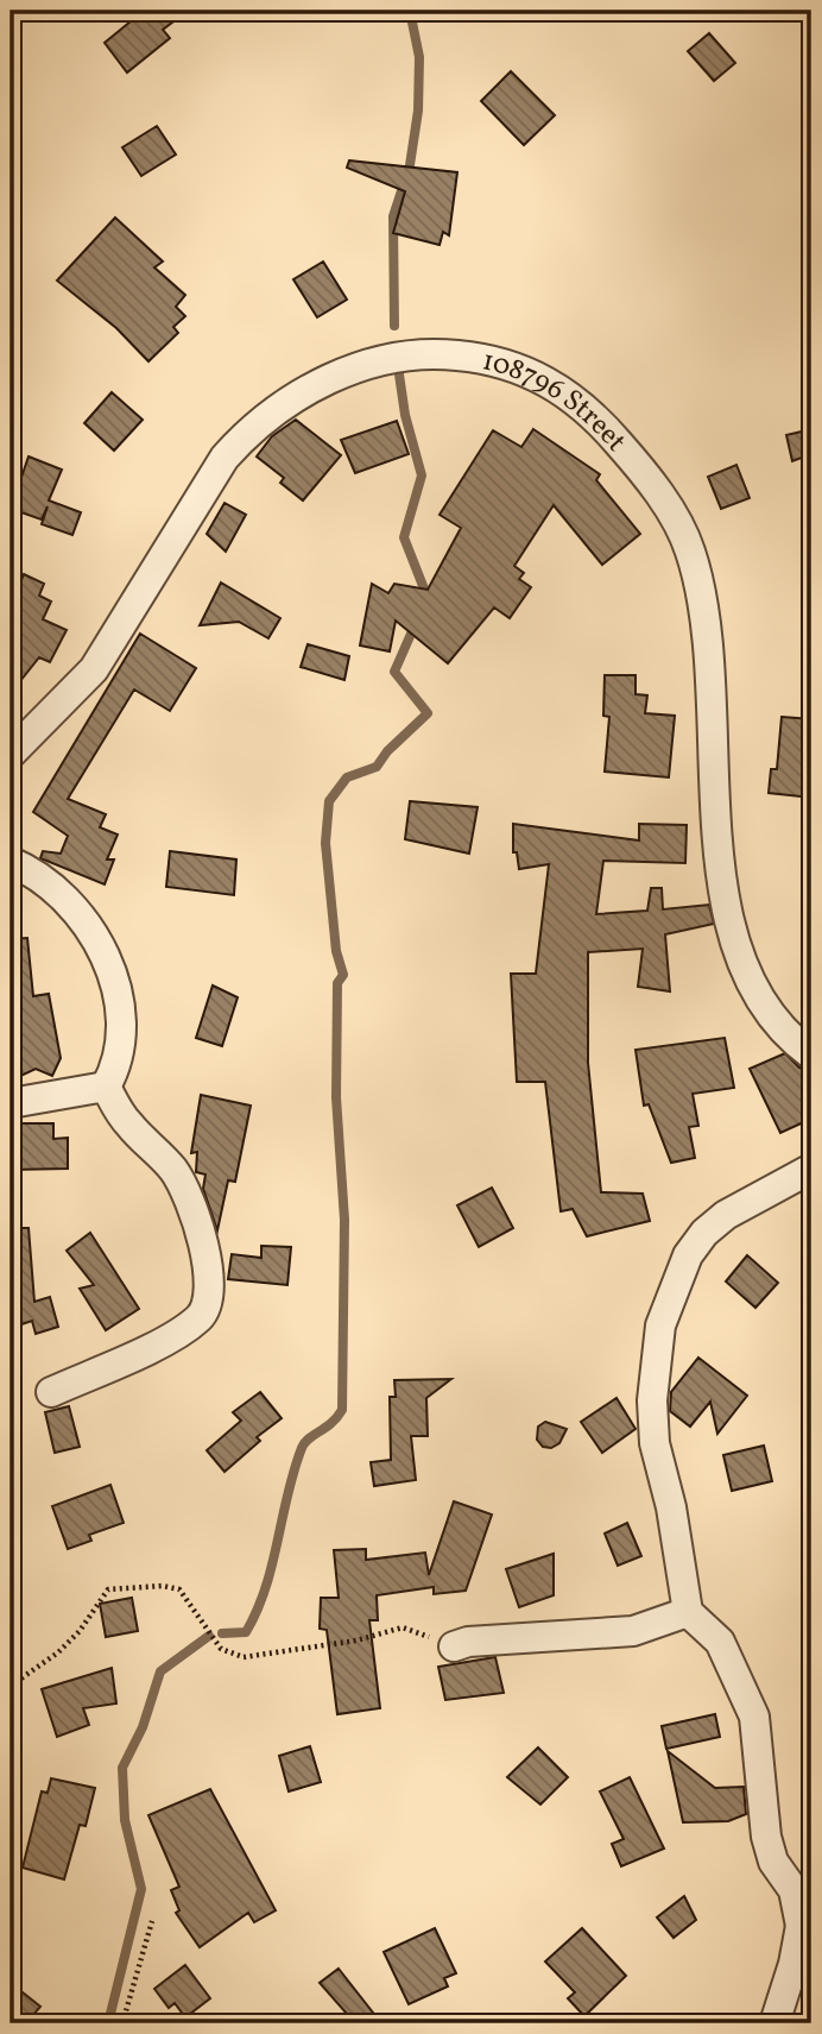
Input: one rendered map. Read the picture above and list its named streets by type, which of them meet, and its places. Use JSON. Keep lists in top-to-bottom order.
{
  "streets": {
    "street": ["108796 Street"]
  }
}
